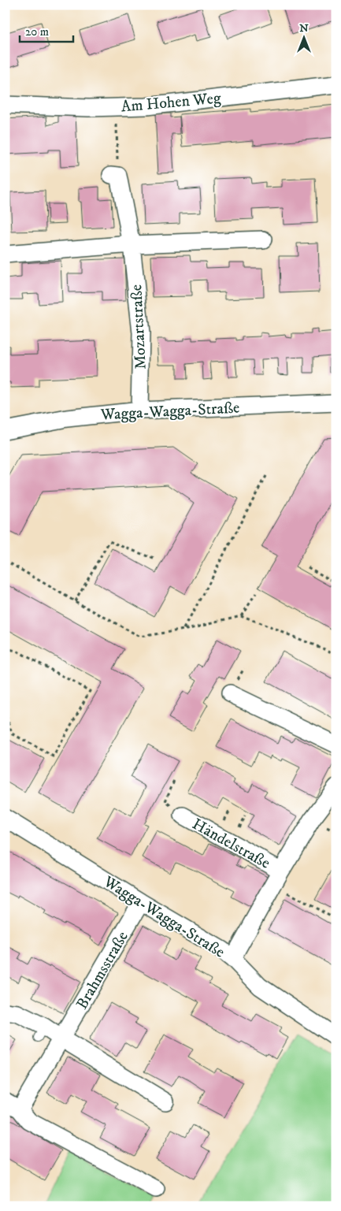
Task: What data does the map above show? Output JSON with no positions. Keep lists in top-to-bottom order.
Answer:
{
  "streets": {
    "street": [
      "Am Hohen Weg",
      "Mozartstraße",
      "Wagga-Wagga-Straße",
      "Händelstraße",
      "Brahmsstraße"
    ]
  },
  "crossings": [
    ["Mozartstraße", "Wagga-Wagga-Straße"],
    ["Wagga-Wagga-Straße", "Händelstraße"],
    ["Wagga-Wagga-Straße", "Brahmsstraße"]
  ],
  "scale_bar": "20 m",
  "north": "top"
}
